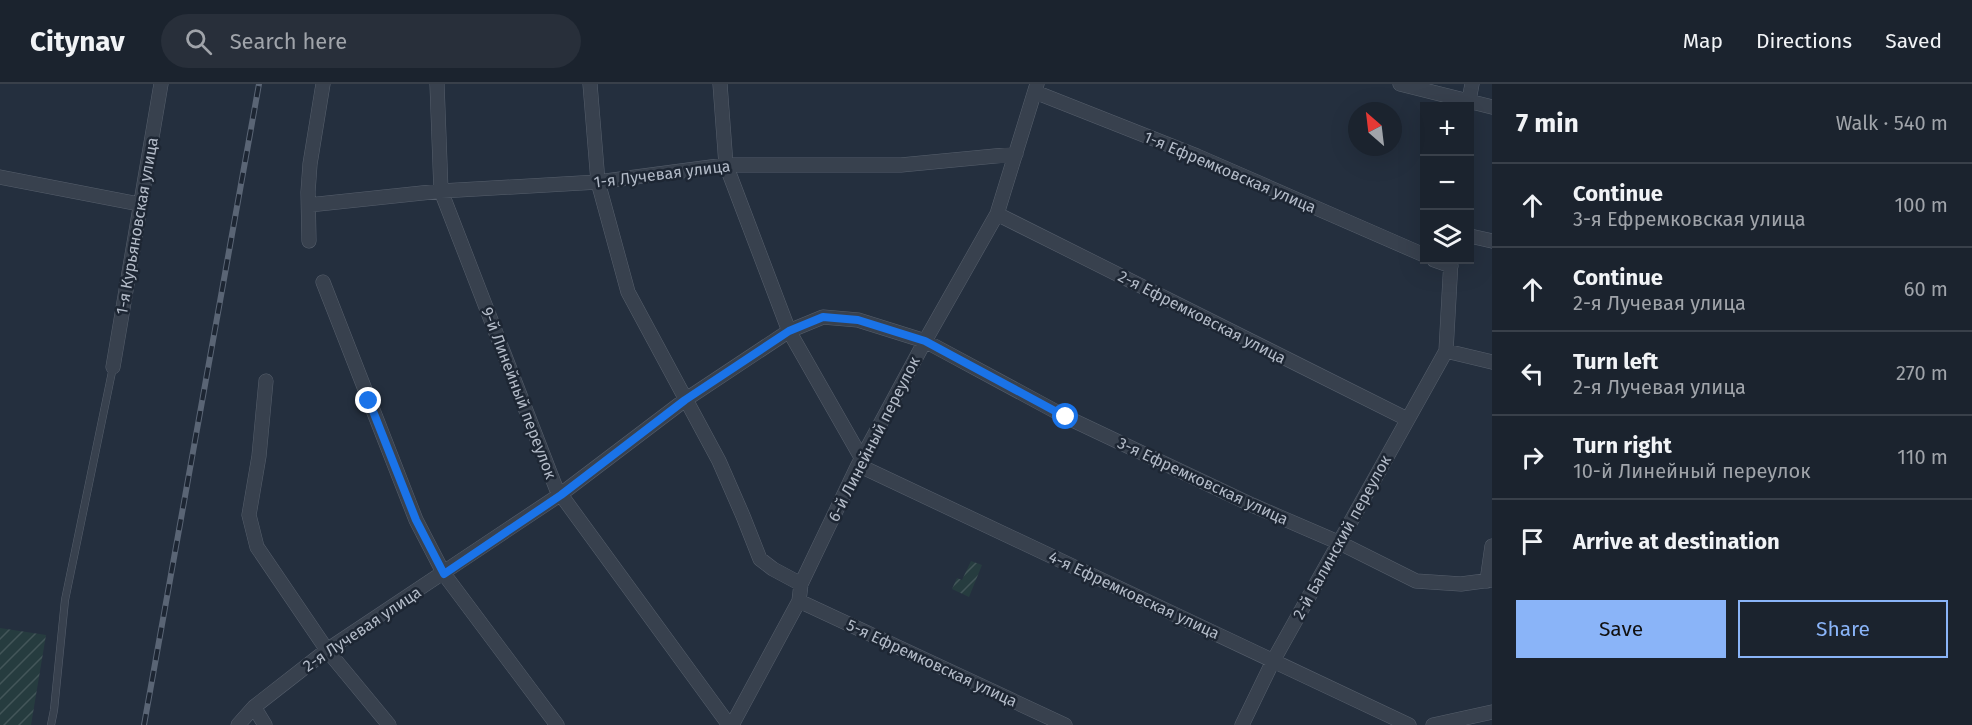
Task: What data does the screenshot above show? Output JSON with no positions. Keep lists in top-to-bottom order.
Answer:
{
  "streets": {
    "street": [
      "1-я Ефремковская улица",
      "1-я Лучевая улица",
      "1-я Курьяновская улица",
      "2-я Ефремковская улица",
      "9-й Линейный переулок",
      "6-й Линейный переулок",
      "3-я Ефремковская улица",
      "2-й Балинский переулок",
      "4-я Ефремковская улица",
      "2-я Лучевая улица",
      "5-я Ефремковская улица"
    ]
  },
  "crossings": [
    ["1-я Ефремковская улица", "6-й Линейный переулок"],
    ["1-я Лучевая улица", "9-й Линейный переулок"],
    ["1-я Лучевая улица", "6-й Линейный переулок"],
    ["2-я Ефремковская улица", "6-й Линейный переулок"],
    ["2-я Ефремковская улица", "2-й Балинский переулок"],
    ["9-й Линейный переулок", "6-й Линейный переулок"],
    ["9-й Линейный переулок", "2-я Лучевая улица"],
    ["6-й Линейный переулок", "3-я Ефремковская улица"],
    ["6-й Линейный переулок", "4-я Ефремковская улица"],
    ["6-й Линейный переулок", "2-я Лучевая улица"],
    ["6-й Линейный переулок", "5-я Ефремковская улица"],
    ["3-я Ефремковская улица", "2-й Балинский переулок"],
    ["3-я Ефремковская улица", "2-я Лучевая улица"],
    ["2-й Балинский переулок", "4-я Ефремковская улица"]
  ],
  "north": "top left",
  "page": {
    "header": "Citynav",
    "search": "Search here",
    "nav": ["Map", "Directions", "Saved"],
    "heading": ["7 min", "Walk · 540 m"],
    "map_buttons": ["+", "−"],
    "list": [
      ["Continue", "3-я Ефремковская улица", "100 m"],
      ["Continue", "2-я Лучевая улица", "60 m"],
      ["Turn left", "2-я Лучевая улица", "270 m"],
      ["Turn right", "10-й Линейный переулок", "110 m"],
      "Arrive at destination"
    ],
    "buttons": ["Save", "Share"]
  }
}
